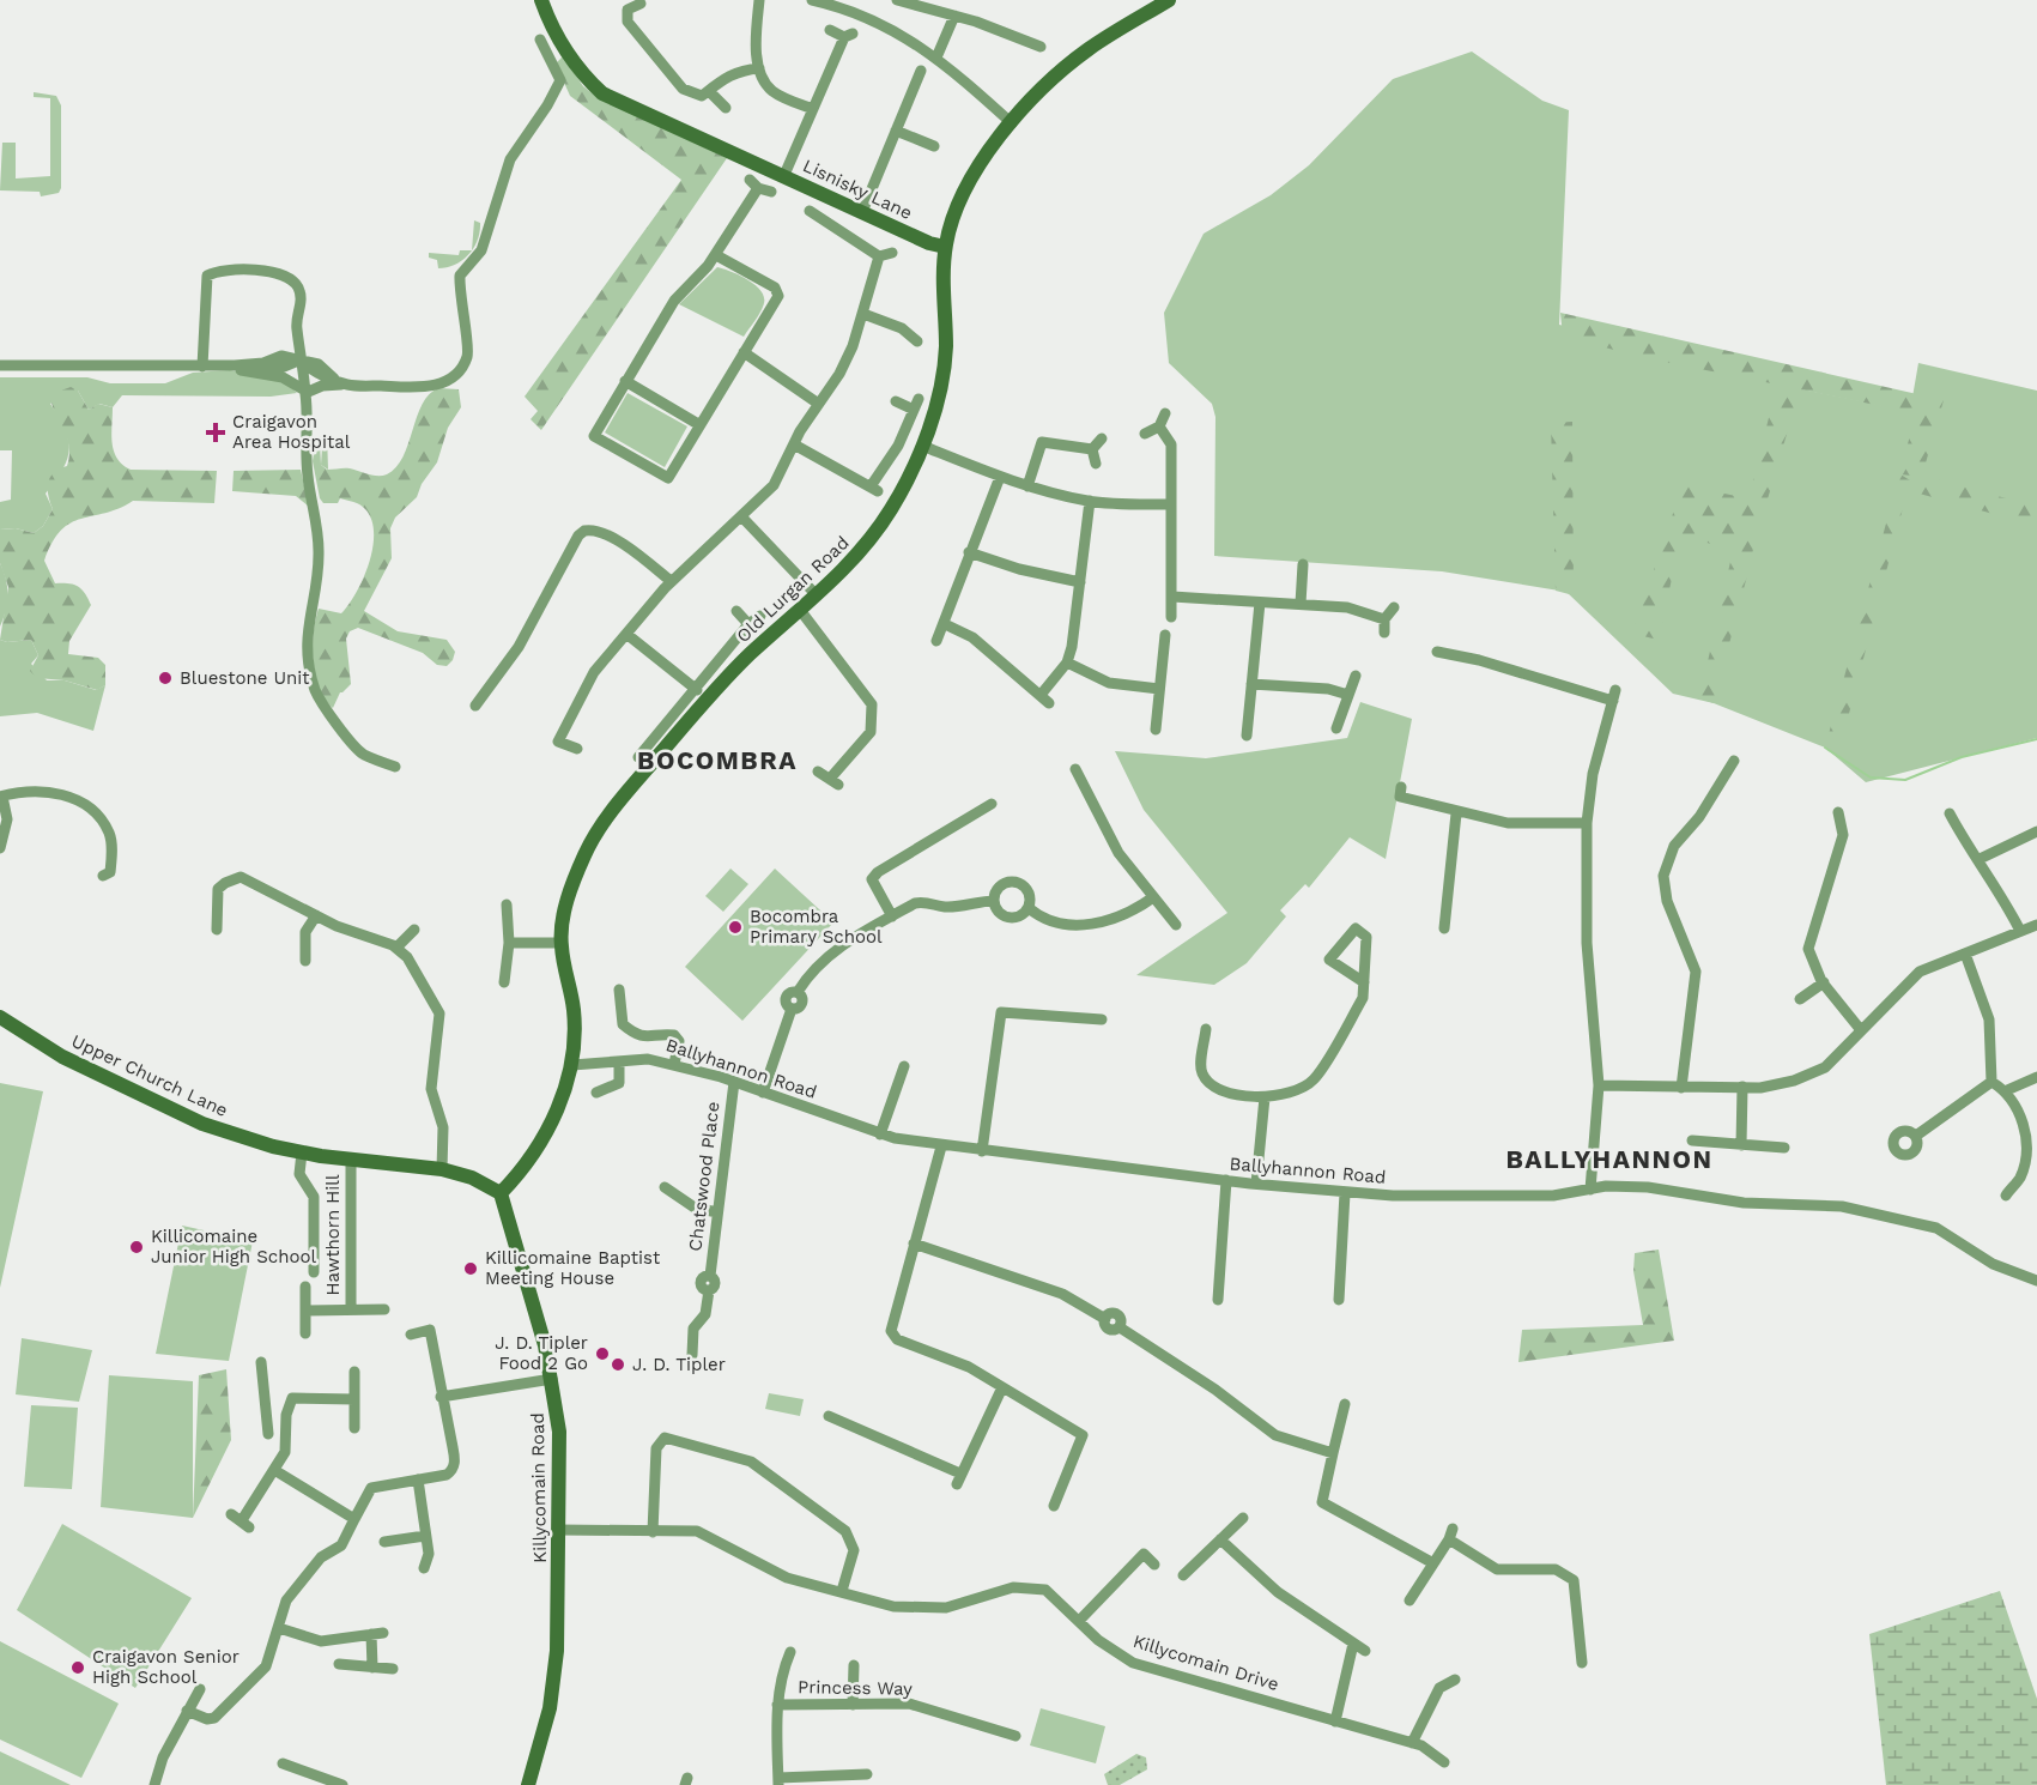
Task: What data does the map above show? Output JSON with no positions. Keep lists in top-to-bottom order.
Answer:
{
  "streets": {
    "street": [
      "Lisnisky Lane",
      "Old Lurgan Road",
      "Ballyhannon Road",
      "Upper Church Lane",
      "Chatswood Place",
      "Hawthorn Hill",
      "Killycomain Road",
      "Killycomain Drive",
      "Princess Way"
    ]
  },
  "crossings": [
    ["Lisnisky Lane", "Old Lurgan Road"],
    ["Ballyhannon Road", "Chatswood Place"],
    ["Upper Church Lane", "Hawthorn Hill"],
    ["Upper Church Lane", "Killycomain Road"],
    ["Killycomain Road", "Killycomain Drive"]
  ],
  "districts": ["BOCOMBRA", "BALLYHANNON"],
  "places": {
    "health": ["Craigavon Area Hospital"],
    "other": [
      "Bluestone Unit",
      "Bocombra Primary School",
      "Killicomaine Junior High School",
      "Killicomaine Baptist Meeting House",
      "J. D. Tipler Food 2 Go",
      "J. D. Tipler",
      "Craigavon Senior High School"
    ]
  }
}
